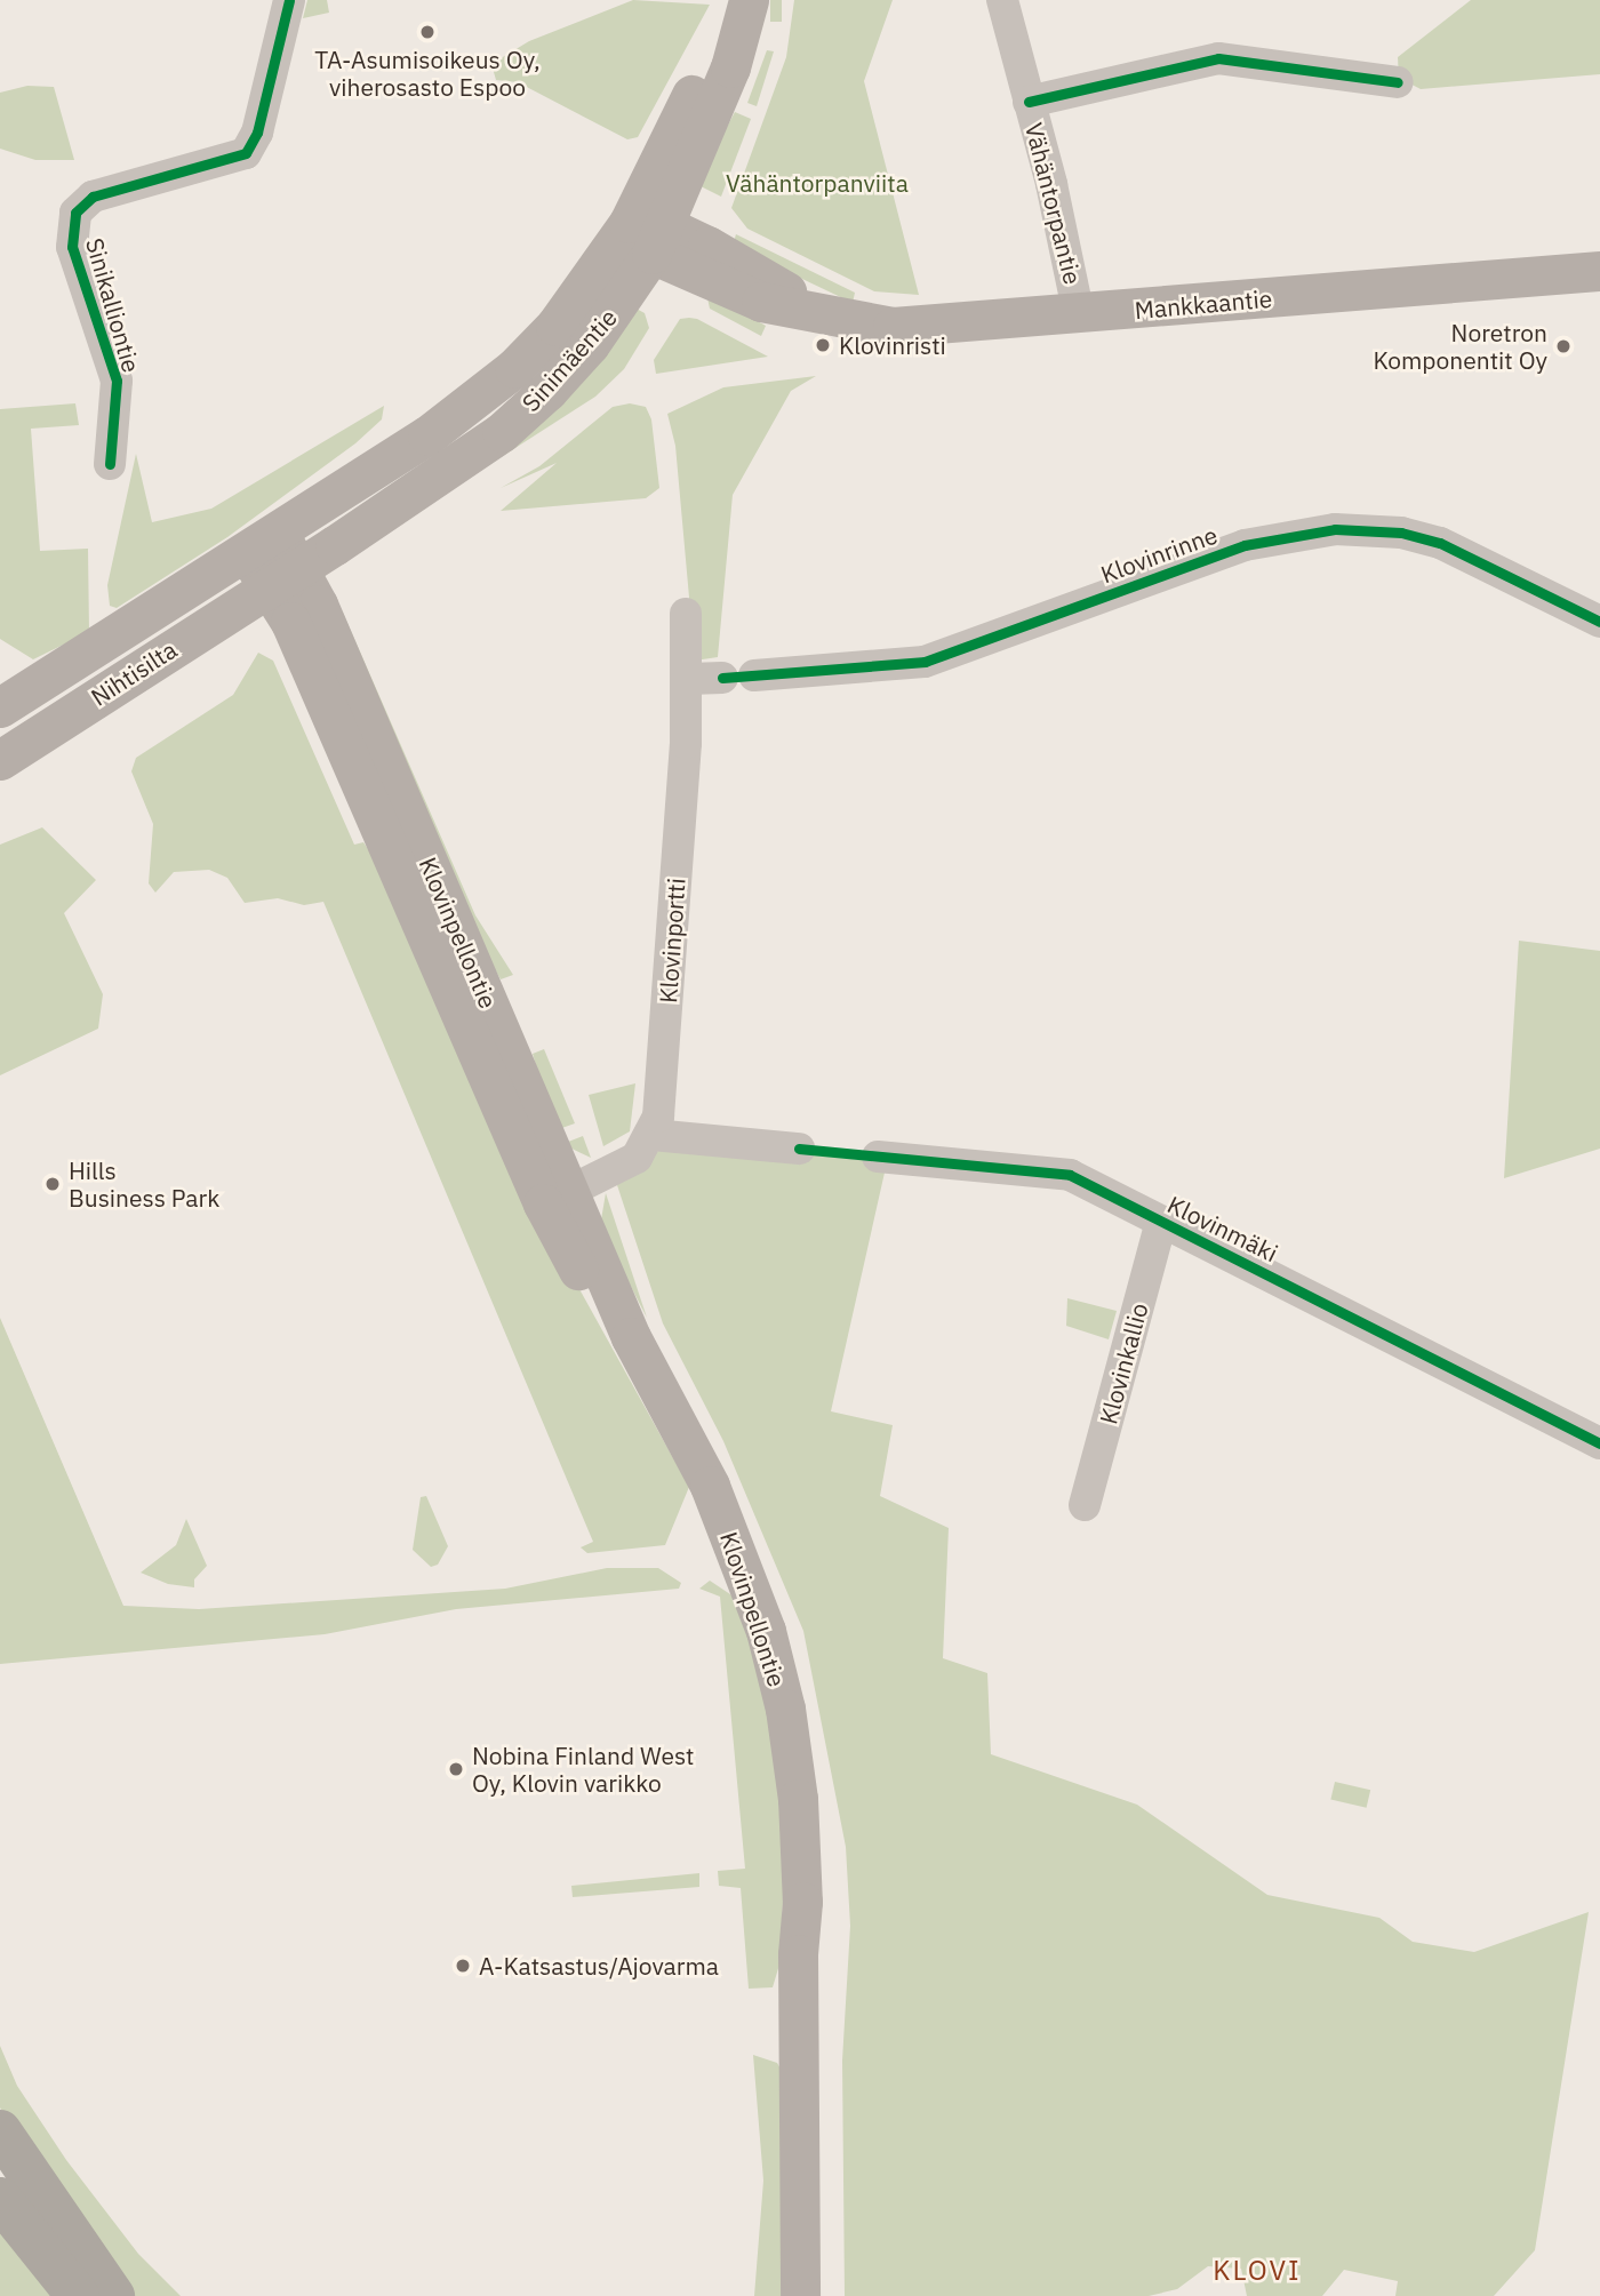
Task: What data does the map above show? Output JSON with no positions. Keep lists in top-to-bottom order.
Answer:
{
  "streets": {
    "main road": [
      "Mankkaantie",
      "Sinimäentie",
      "Nihtisilta",
      "Klovinpellontie"
    ],
    "street": [
      "Vähäntorpantie",
      "Sinikalliontie",
      "Klovinrinne",
      "Klovinportti",
      "Klovinmäki",
      "Klovinkallio"
    ]
  },
  "crossings": [
    ["Vähäntorpantie", "Mankkaantie"],
    ["Mankkaantie", "Sinimäentie"],
    ["Sinimäentie", "Nihtisilta"],
    ["Sinimäentie", "Klovinpellontie"],
    ["Nihtisilta", "Klovinpellontie"],
    ["Klovinmäki", "Klovinkallio"]
  ],
  "districts": ["KLOVI"],
  "parks": ["Vähäntorpanviita"],
  "places": [
    "TA-Asumisoikeus Oy, viherosasto Espoo",
    "Klovinristi",
    "Noretron Komponentit Oy",
    "Hills Business Park",
    "Nobina Finland West Oy, Klovin varikko",
    "A-Katsastus/Ajovarma"
  ]
}
